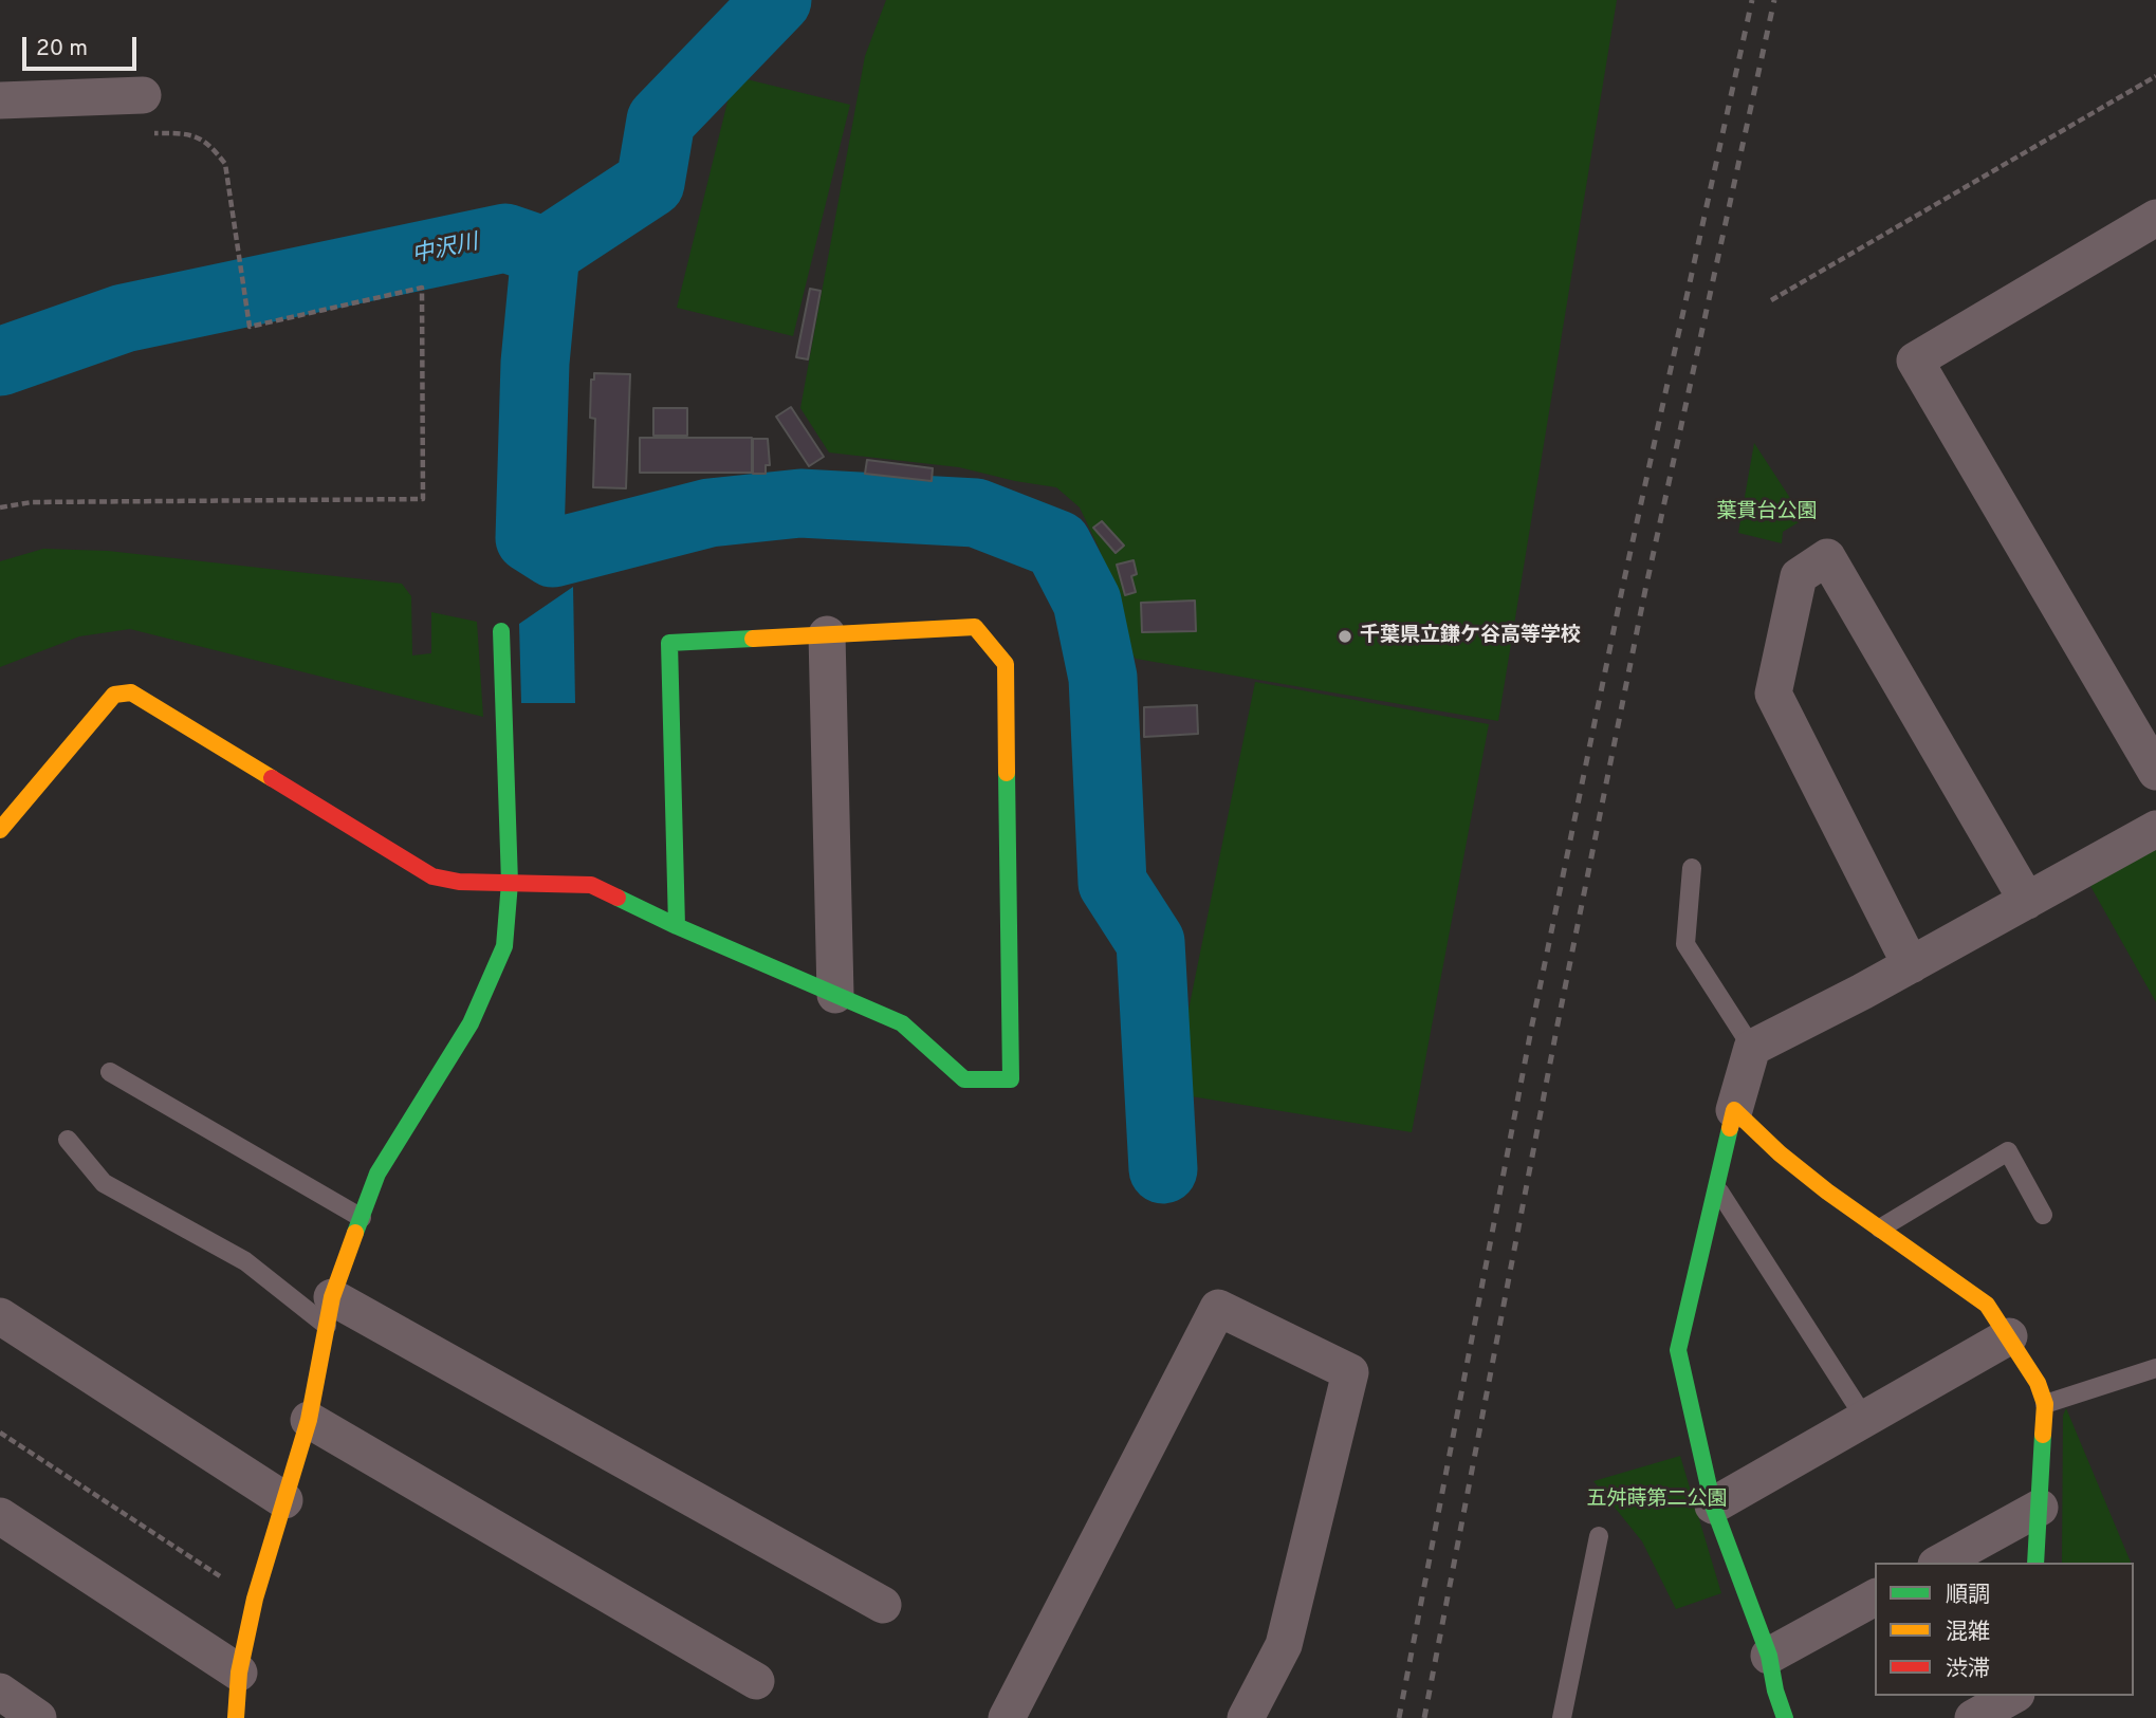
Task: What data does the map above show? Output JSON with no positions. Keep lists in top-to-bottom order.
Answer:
{
  "water": ["中沢川"],
  "parks": ["葉貫台公園", "五舛蒔第二公園"],
  "places": ["千葉県立鎌ケ谷高等学校"],
  "legend": ["順調", "混雑", "渋滞"],
  "scale_bar": "20 m"
}
